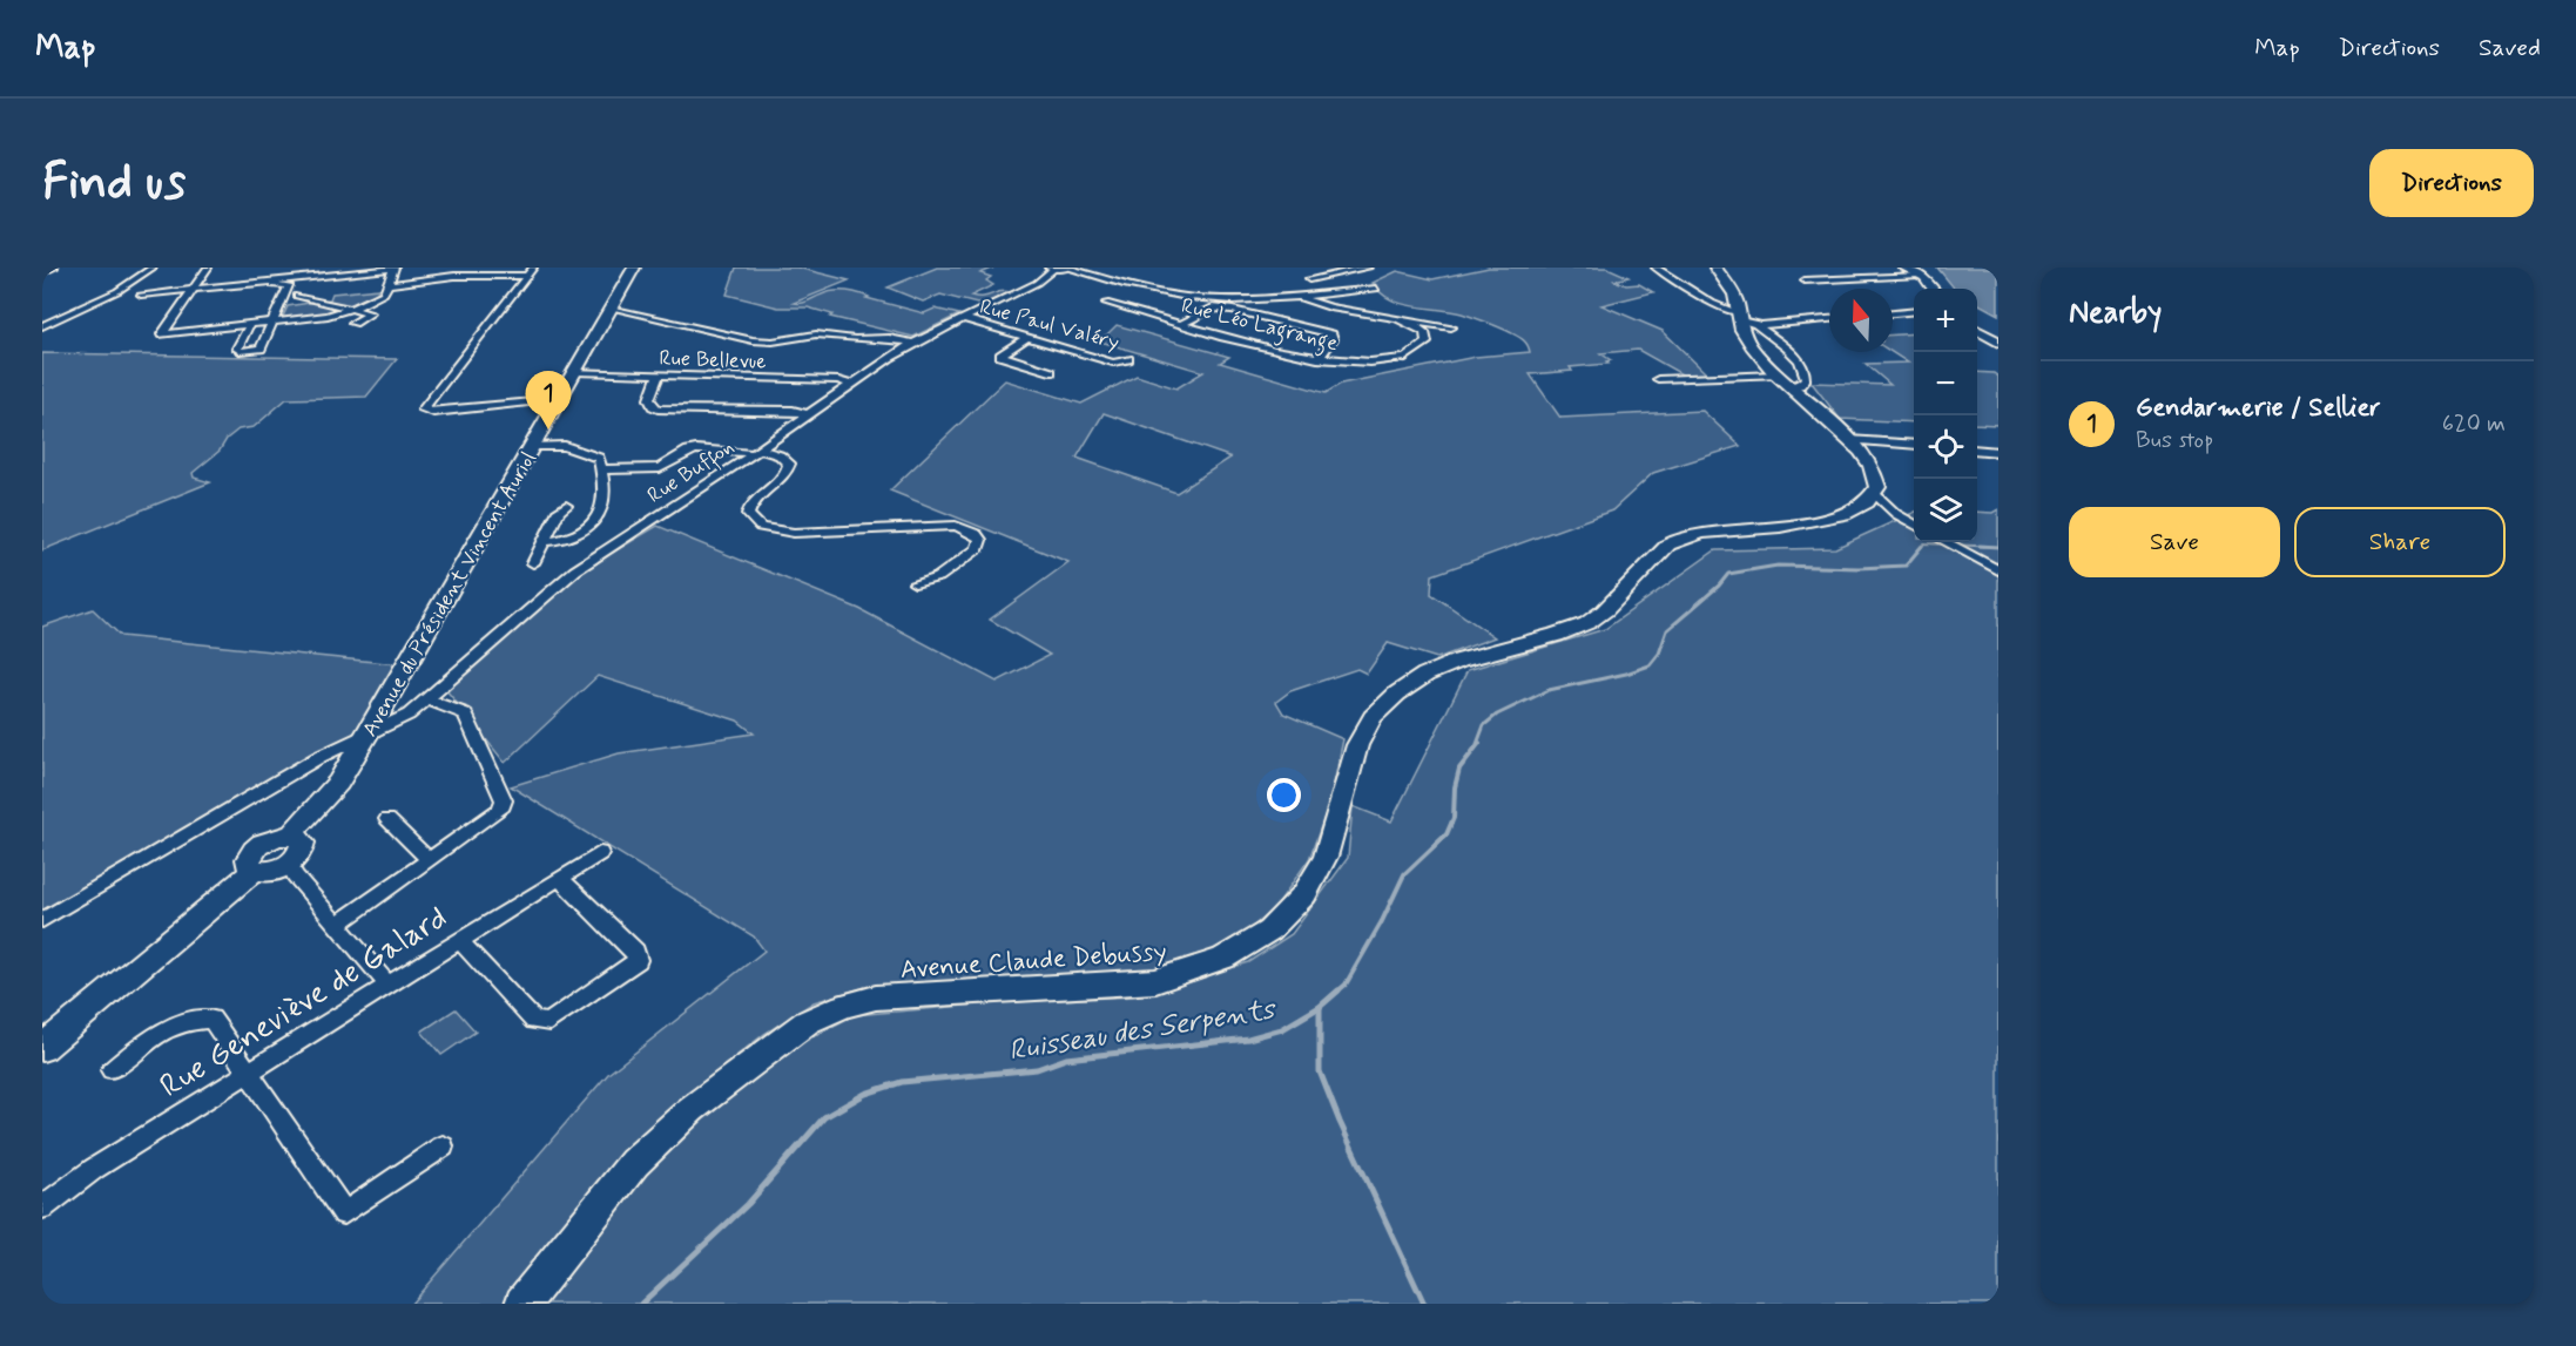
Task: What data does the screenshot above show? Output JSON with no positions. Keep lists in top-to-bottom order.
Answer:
{
  "streets": {
    "main road": ["Avenue du Président Vincent Auriol", "Avenue Claude Debussy"],
    "street": [
      "Rue Paul Valéry",
      "Rue Léo Lagrange",
      "Rue Bellevue",
      "Rue Buffon",
      "Rue Geneviève de Galard"
    ]
  },
  "crossings": [
    ["Rue Paul Valéry", "Rue Buffon"],
    ["Rue Bellevue", "Rue Buffon"],
    ["Rue Bellevue", "Avenue du Président Vincent Auriol"],
    ["Rue Buffon", "Avenue du Président Vincent Auriol"]
  ],
  "water": ["Ruisseau des Serpents"],
  "north": "top",
  "page": {
    "header": "Map",
    "nav": ["Map", "Directions", "Saved"],
    "buttons": [
      "Directions",
      ["Save", "Share"]
    ],
    "title": "Find us",
    "heading": "Nearby",
    "map_buttons": ["+", "−"],
    "list": [
      {
        "mark": "1",
        "name": "Gendarmerie / Sellier",
        "note": "Bus stop",
        "value": "620 m"
      }
    ],
    "pins": "1"
  }
}
